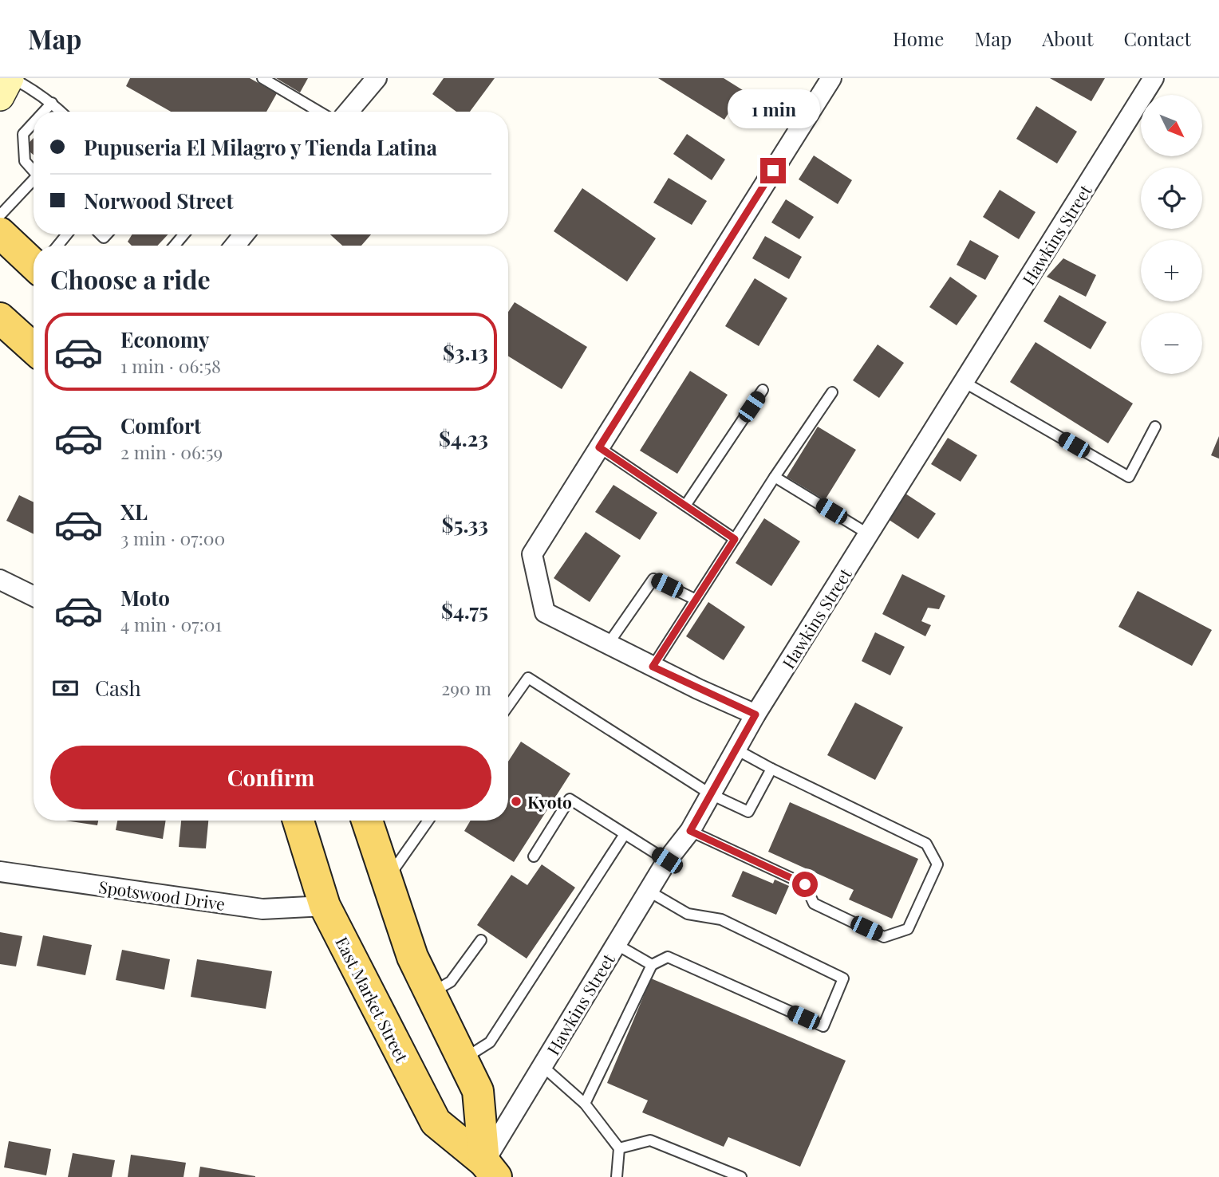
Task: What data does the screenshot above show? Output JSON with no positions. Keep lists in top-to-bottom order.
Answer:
{
  "streets": {
    "main road": ["East Market Street"],
    "street": ["Hawkins Street", "Spotswood Drive"]
  },
  "crossings": [
    ["Hawkins Street", "East Market Street"],
    ["Spotswood Drive", "East Market Street"]
  ],
  "places": ["Kyoto"],
  "north": "bottom right",
  "page": {
    "header": "Map",
    "nav": [
      "Home",
      "Map",
      "About",
      "Contact"
    ],
    "bubble": "1 min",
    "map_buttons": ["+", "−"],
    "banner": ["Pupuseria El Milagro y Tienda Latina", "Norwood Street"],
    "heading": "Choose a ride",
    "list": [
      {
        "name": "Economy",
        "note": "1 min · 06:58",
        "value": "$3.13"
      },
      {
        "name": "Comfort",
        "note": "2 min · 06:59",
        "value": "$4.23"
      },
      {
        "name": "XL",
        "note": "3 min · 07:00",
        "value": "$5.33"
      },
      {
        "name": "Moto",
        "note": "4 min · 07:01",
        "value": "$4.75"
      }
    ],
    "pay": ["Cash", "290 m"],
    "buttons": "Confirm"
  }
}
